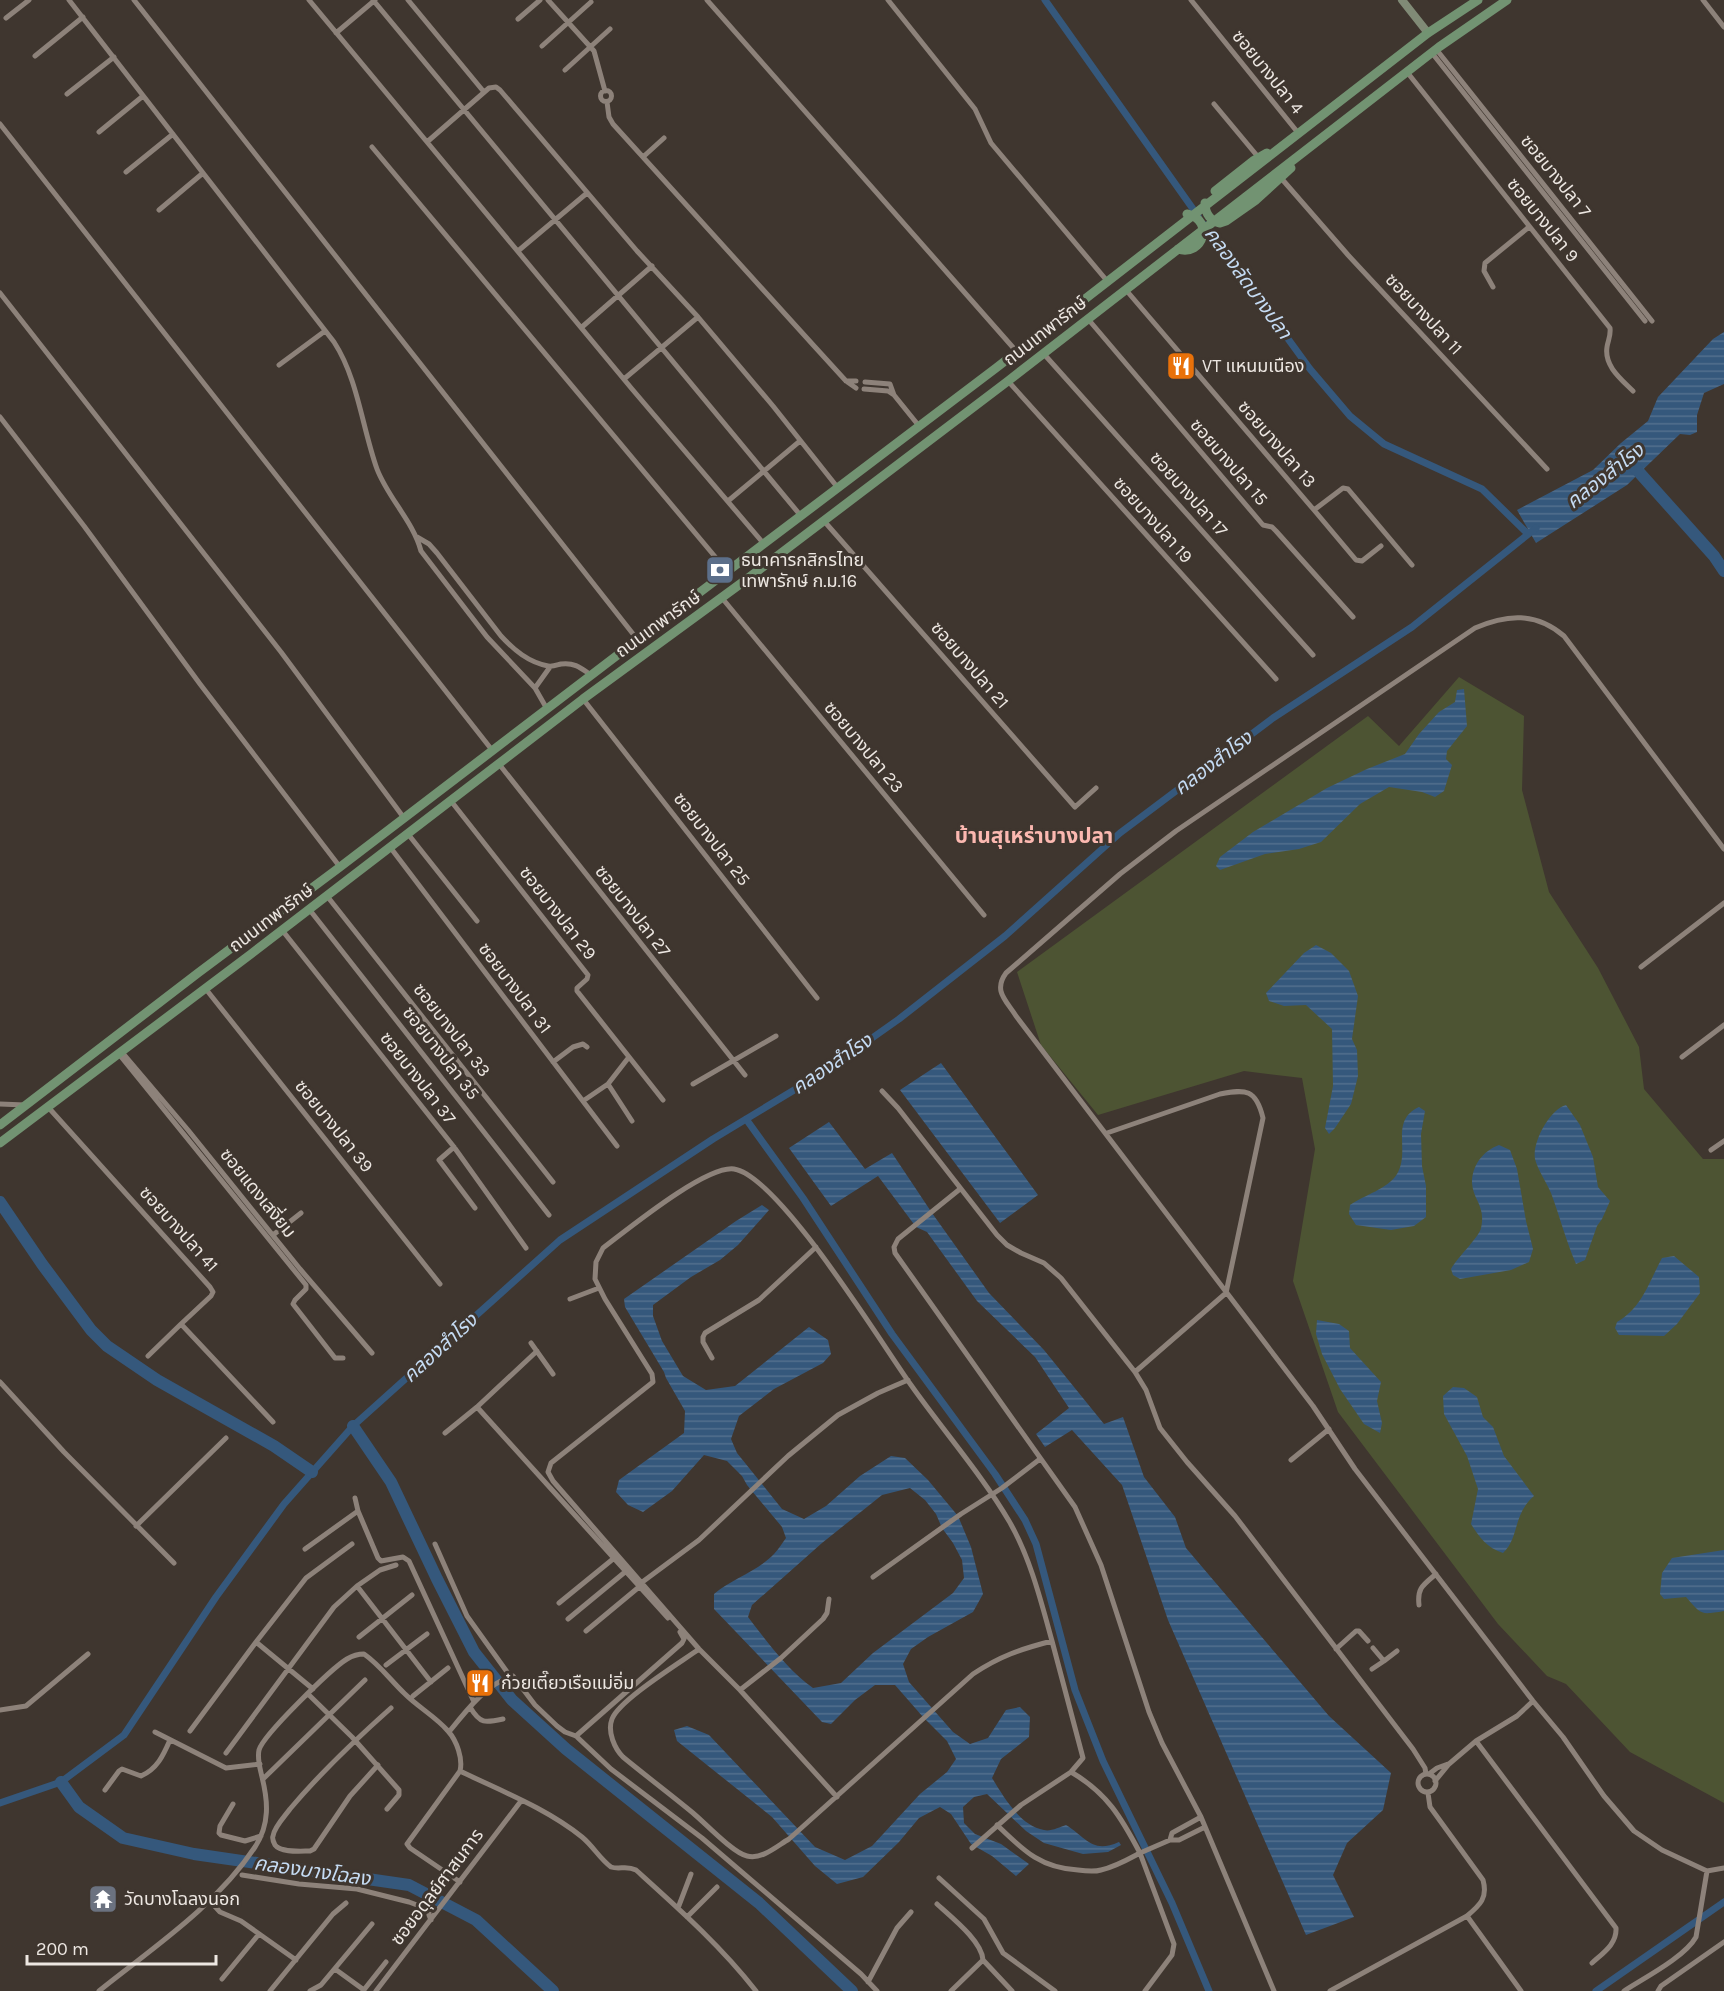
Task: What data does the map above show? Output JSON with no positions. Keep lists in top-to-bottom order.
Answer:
{
  "streets": {
    "main road": ["ถนนเทพารักษ์"],
    "street": [
      "ซอยบางปลา 4",
      "ซอยบางปลา 7",
      "ซอยบางปลา 9",
      "ซอยบางปลา 11",
      "ซอยบางปลา 13",
      "ซอยบางปลา 15",
      "ซอยบางปลา 17",
      "ซอยบางปลา 19",
      "ซอยบางปลา 21",
      "ซอยบางปลา 23",
      "ซอยบางปลา 25",
      "ซอยบางปลา 27",
      "ซอยบางปลา 29",
      "ซอยบางปลา 31",
      "ซอยบางปลา 33",
      "ซอยบางปลา 35",
      "ซอยบางปลา 37",
      "ซอยบางปลา 39",
      "ซอยแดงเสงี่ยม",
      "ซอยบางปลา 41",
      "ซอยอดุลย์ศาสนการ"
    ]
  },
  "crossings": [
    ["ซอยบางปลา 4", "ถนนเทพารักษ์"],
    ["ซอยบางปลา 7", "ถนนเทพารักษ์"],
    ["ซอยบางปลา 9", "ถนนเทพารักษ์"],
    ["ถนนเทพารักษ์", "ซอยบางปลา 13"],
    ["ถนนเทพารักษ์", "ซอยบางปลา 15"],
    ["ถนนเทพารักษ์", "ซอยบางปลา 17"],
    ["ถนนเทพารักษ์", "ซอยบางปลา 19"],
    ["ถนนเทพารักษ์", "ซอยบางปลา 21"],
    ["ถนนเทพารักษ์", "ซอยบางปลา 23"],
    ["ถนนเทพารักษ์", "ซอยบางปลา 25"],
    ["ถนนเทพารักษ์", "ซอยบางปลา 27"],
    ["ถนนเทพารักษ์", "ซอยบางปลา 29"],
    ["ถนนเทพารักษ์", "ซอยบางปลา 31"],
    ["ถนนเทพารักษ์", "ซอยบางปลา 33"],
    ["ถนนเทพารักษ์", "ซอยบางปลา 35"],
    ["ถนนเทพารักษ์", "ซอยบางปลา 37"],
    ["ถนนเทพารักษ์", "ซอยบางปลา 39"],
    ["ถนนเทพารักษ์", "ซอยแดงเสงี่ยม"],
    ["ถนนเทพารักษ์", "ซอยบางปลา 41"]
  ],
  "districts": ["บ้านสุเหร่าบางปลา"],
  "water": ["คลองลัดบางปลา", "คลองสำโรง", "คลองบางโฉลง"],
  "places": {
    "restaurant": ["VT แหนมเนือง", "ก๋วยเตี๊ยวเรือแม่อิ่ม"],
    "bank": ["ธนาคารกสิกรไทย เทพารักษ์ ก.ม.16"],
    "temple": ["วัดบางโฉลงนอก"]
  },
  "scale_bar": "200 m"
}
